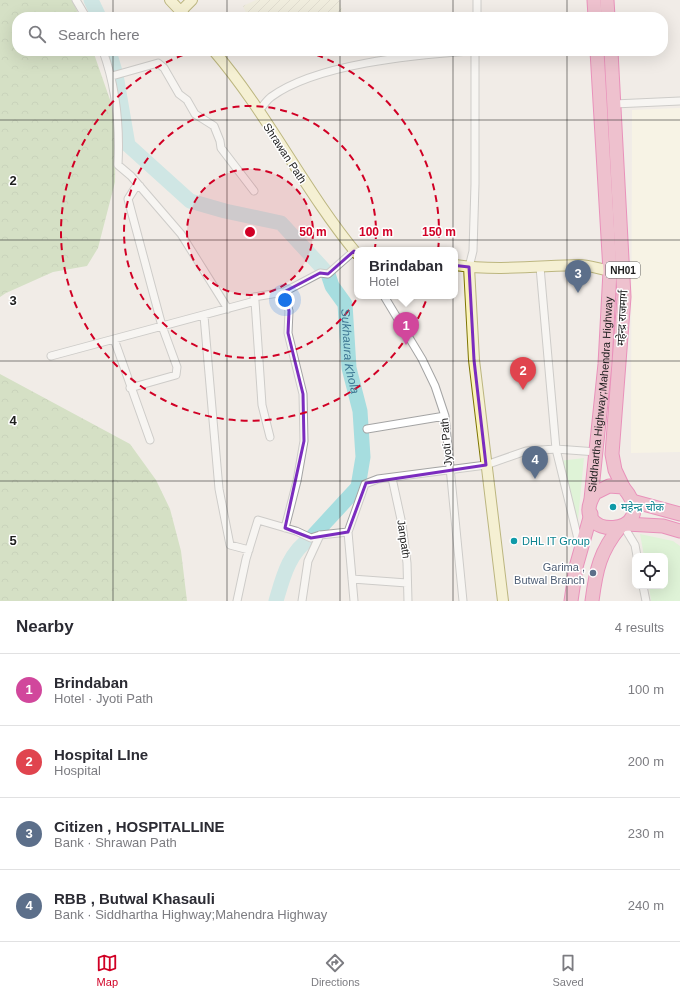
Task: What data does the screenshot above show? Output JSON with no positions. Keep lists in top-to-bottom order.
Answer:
{
  "streets": {
    "highway": ["NH01", "महेन्द्र राजमार्ग", "Siddhartha Highway;Mahendra Highway"],
    "street": ["Shrawan Path", "Jyoti Path", "Janpath"]
  },
  "crossings": [
    ["NH01", "महेन्द्र राजमार्ग"],
    ["NH01", "Siddhartha Highway;Mahendra Highway"],
    ["महेन्द्र राजमार्ग", "Siddhartha Highway;Mahendra Highway"]
  ],
  "water": ["Sukhaura Khola"],
  "places": ["महेन्द्र चोक", "DHL IT Group", "Garima , Butwal Branch"],
  "page": {
    "search": "Search here",
    "popup": ["Brindaban", "Hotel"],
    "pins": [
      "3",
      "1",
      "2",
      "4"
    ],
    "heading": ["Nearby", "4 results"],
    "list": [
      {
        "mark": "1",
        "name": "Brindaban",
        "note": "Hotel · Jyoti Path",
        "value": "100 m"
      },
      {
        "mark": "2",
        "name": "Hospital LIne",
        "note": "Hospital",
        "value": "200 m"
      },
      {
        "mark": "3",
        "name": "Citizen , HOSPITALLINE",
        "note": "Bank · Shrawan Path",
        "value": "230 m"
      },
      {
        "mark": "4",
        "name": "RBB , Butwal Khasauli",
        "note": "Bank · Siddhartha Highway;Mahendra Highway",
        "value": "240 m"
      }
    ],
    "nav": ["Map", "Directions", "Saved"]
  },
  "grid": {
    "rows": [
      "2",
      "3",
      "4",
      "5"
    ]
  },
  "rings": ["50 m", "100 m", "150 m"]
}
